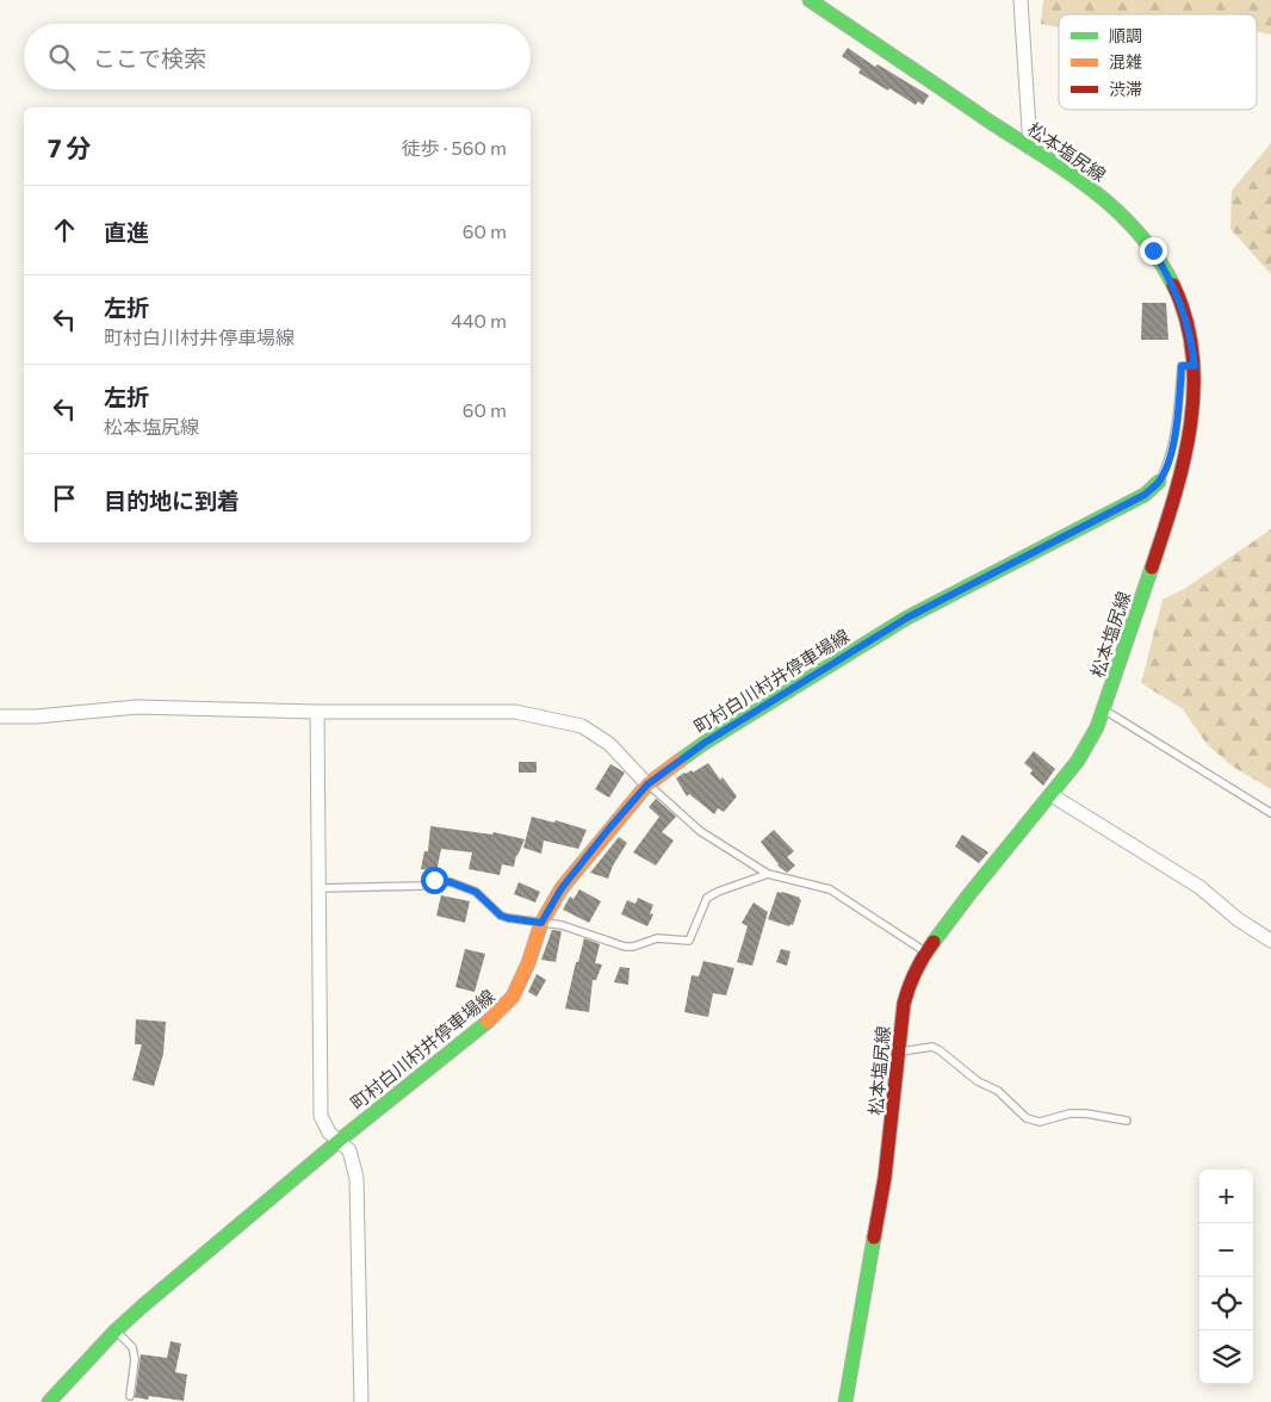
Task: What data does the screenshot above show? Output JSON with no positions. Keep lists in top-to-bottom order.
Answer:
{
  "streets": {
    "main road": ["松本塩尻線", "町村白川村井停車場線"]
  },
  "crossings": [
    ["松本塩尻線", "町村白川村井停車場線"]
  ],
  "legend": ["順調", "混雑", "渋滞"],
  "page": {
    "search": "ここで検索",
    "heading": ["7 分", "徒歩 · 560 m"],
    "list": [
      ["直進", "60 m"],
      ["左折", "町村白川村井停車場線", "440 m"],
      ["左折", "松本塩尻線", "60 m"],
      "目的地に到着"
    ],
    "map_buttons": ["+", "−"]
  }
}
